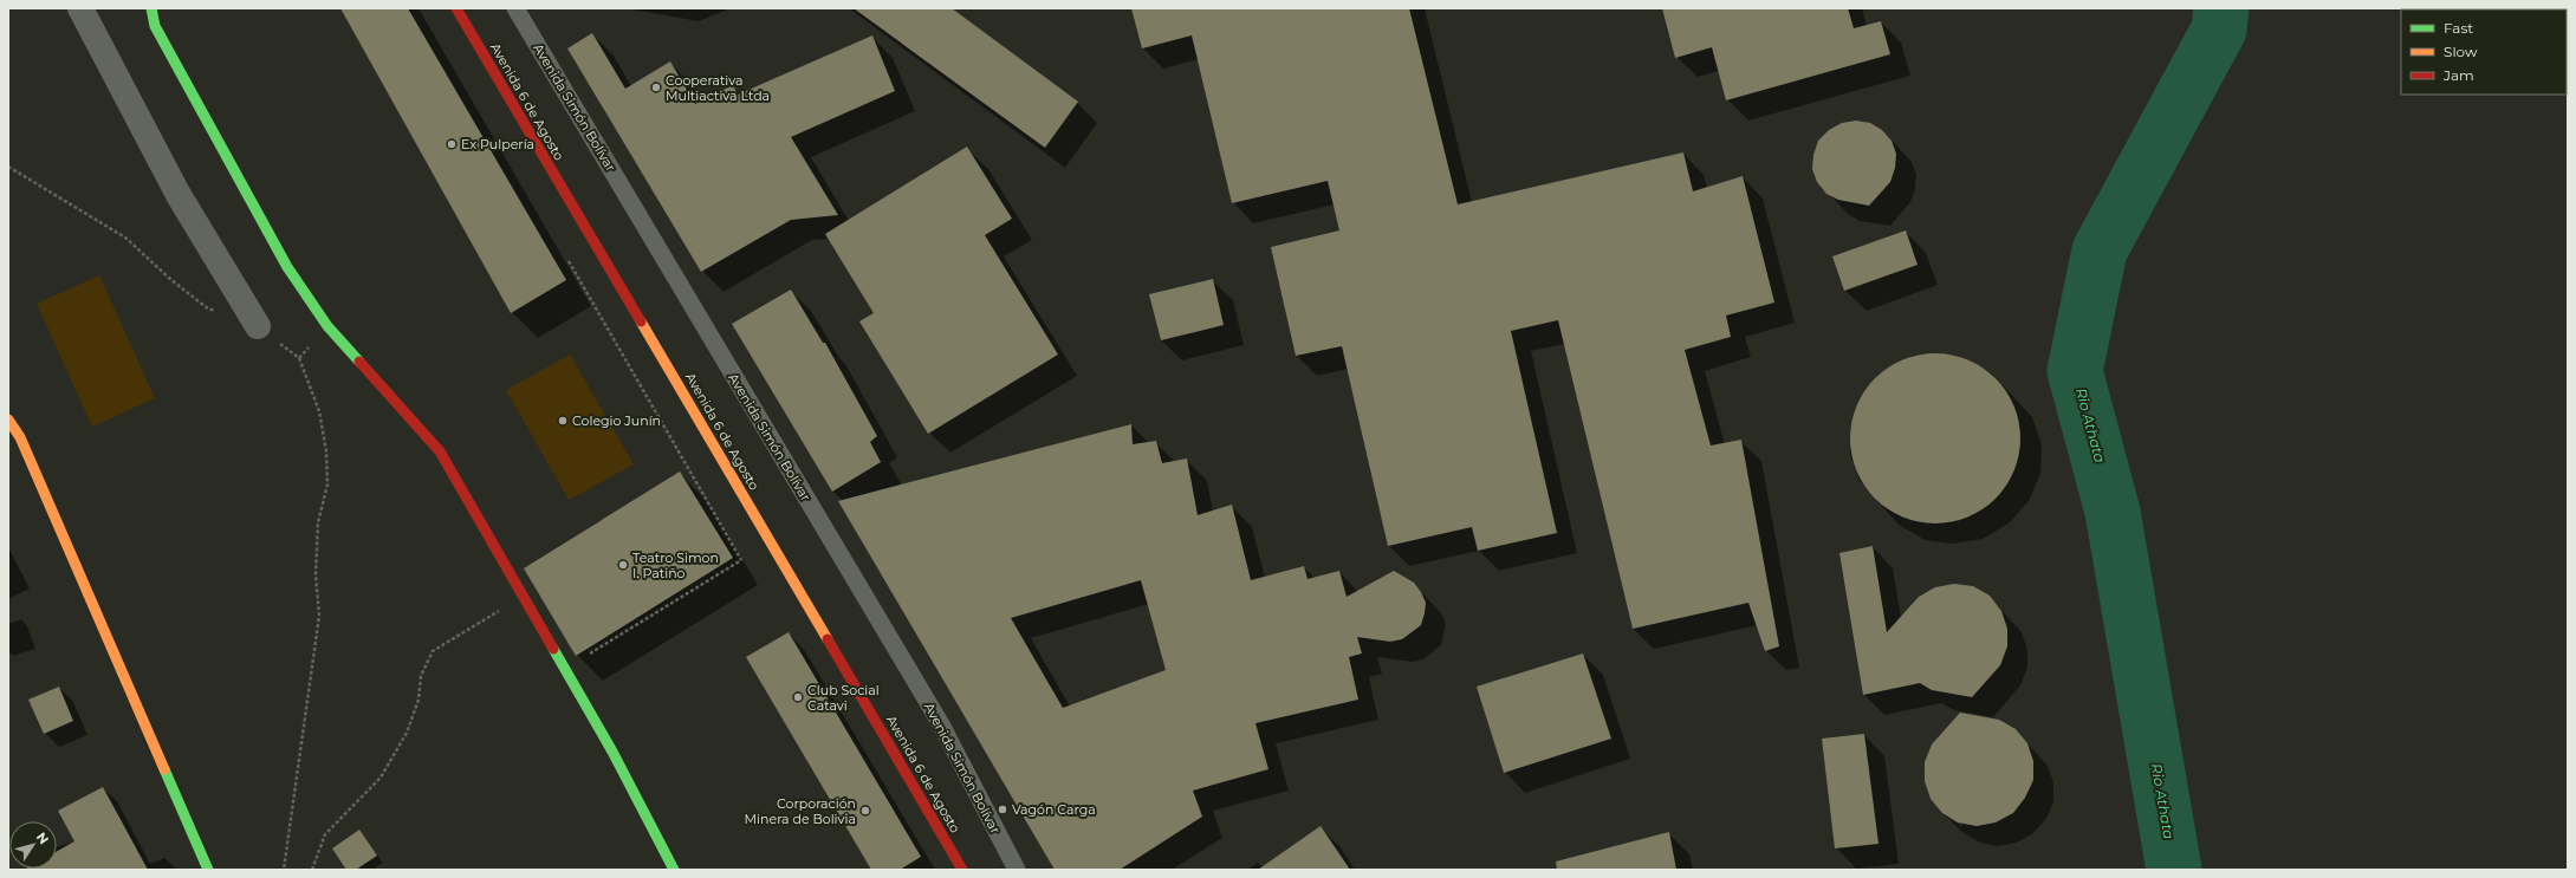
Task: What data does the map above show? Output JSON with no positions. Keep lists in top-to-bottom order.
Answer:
{
  "streets": {
    "street": ["Avenida 6 de Agosto"],
    "lane": ["Avenida Simón Bolívar"]
  },
  "water": ["Rio Athata"],
  "places": [
    "Cooperativa Multiactiva Ltda",
    "Ex Pulpería",
    "Colegio Junín",
    "Teatro Simon I. Patiño",
    "Club Social Catavi",
    "Vagón Carga",
    "Corporación Minera de Bolivia"
  ],
  "legend": ["Fast", "Slow", "Jam"],
  "north": "top right"
}
